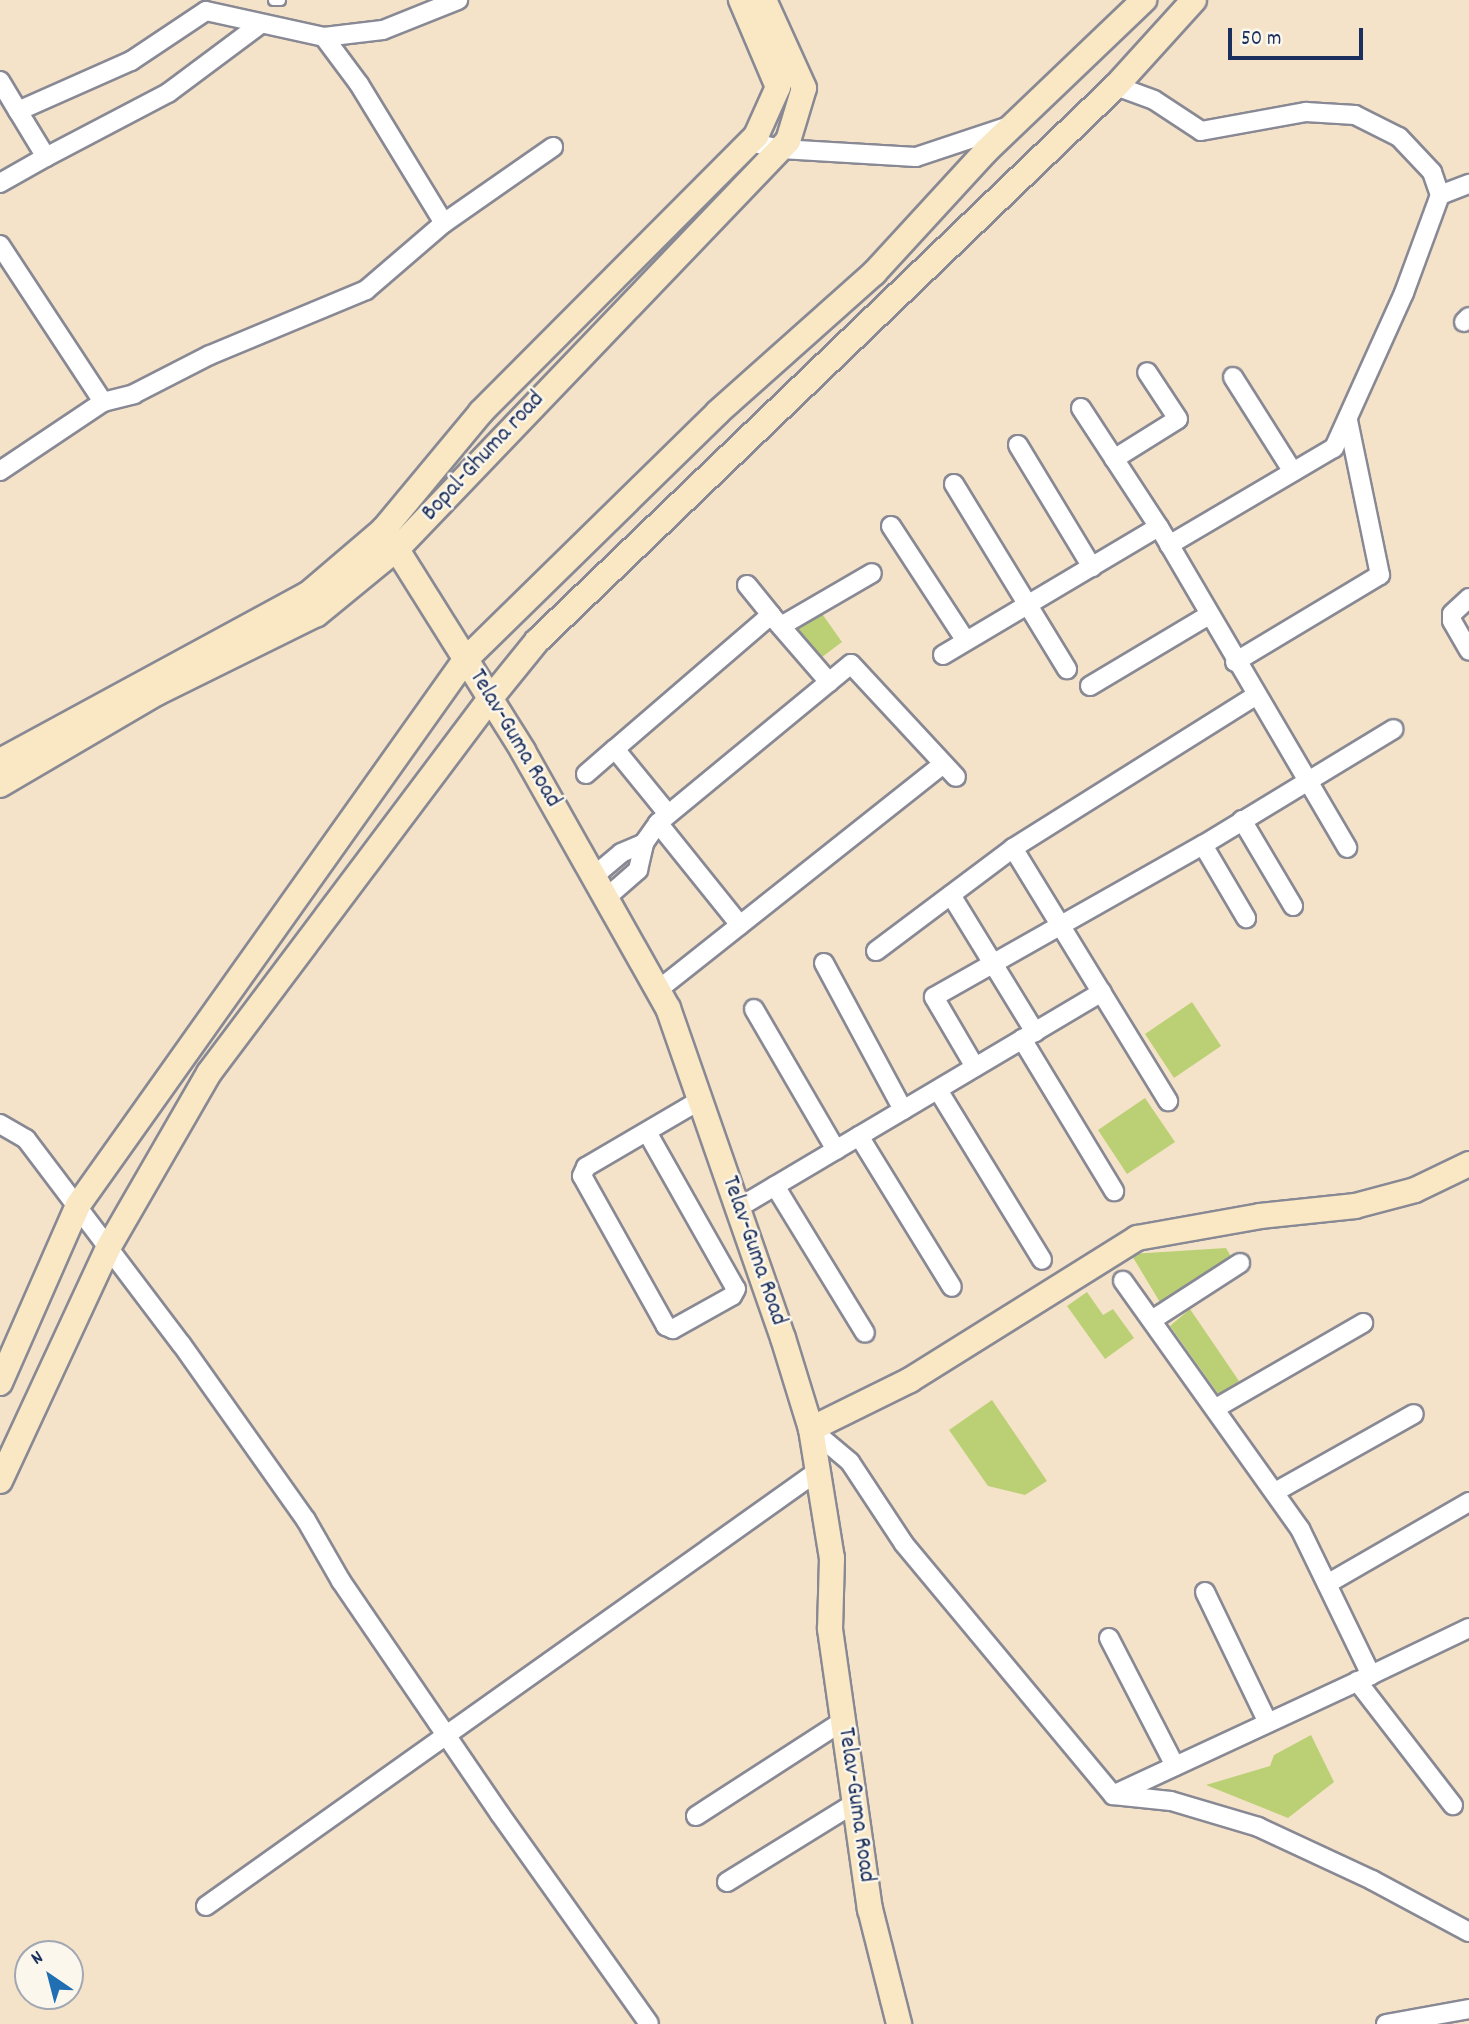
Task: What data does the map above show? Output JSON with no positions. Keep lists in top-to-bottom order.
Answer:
{
  "streets": {
    "street": ["Bopal-Ghuma road", "Telav-Guma Road"]
  },
  "crossings": [
    ["Bopal-Ghuma road", "Telav-Guma Road"]
  ],
  "scale_bar": "50 m",
  "north": "top left"
}
